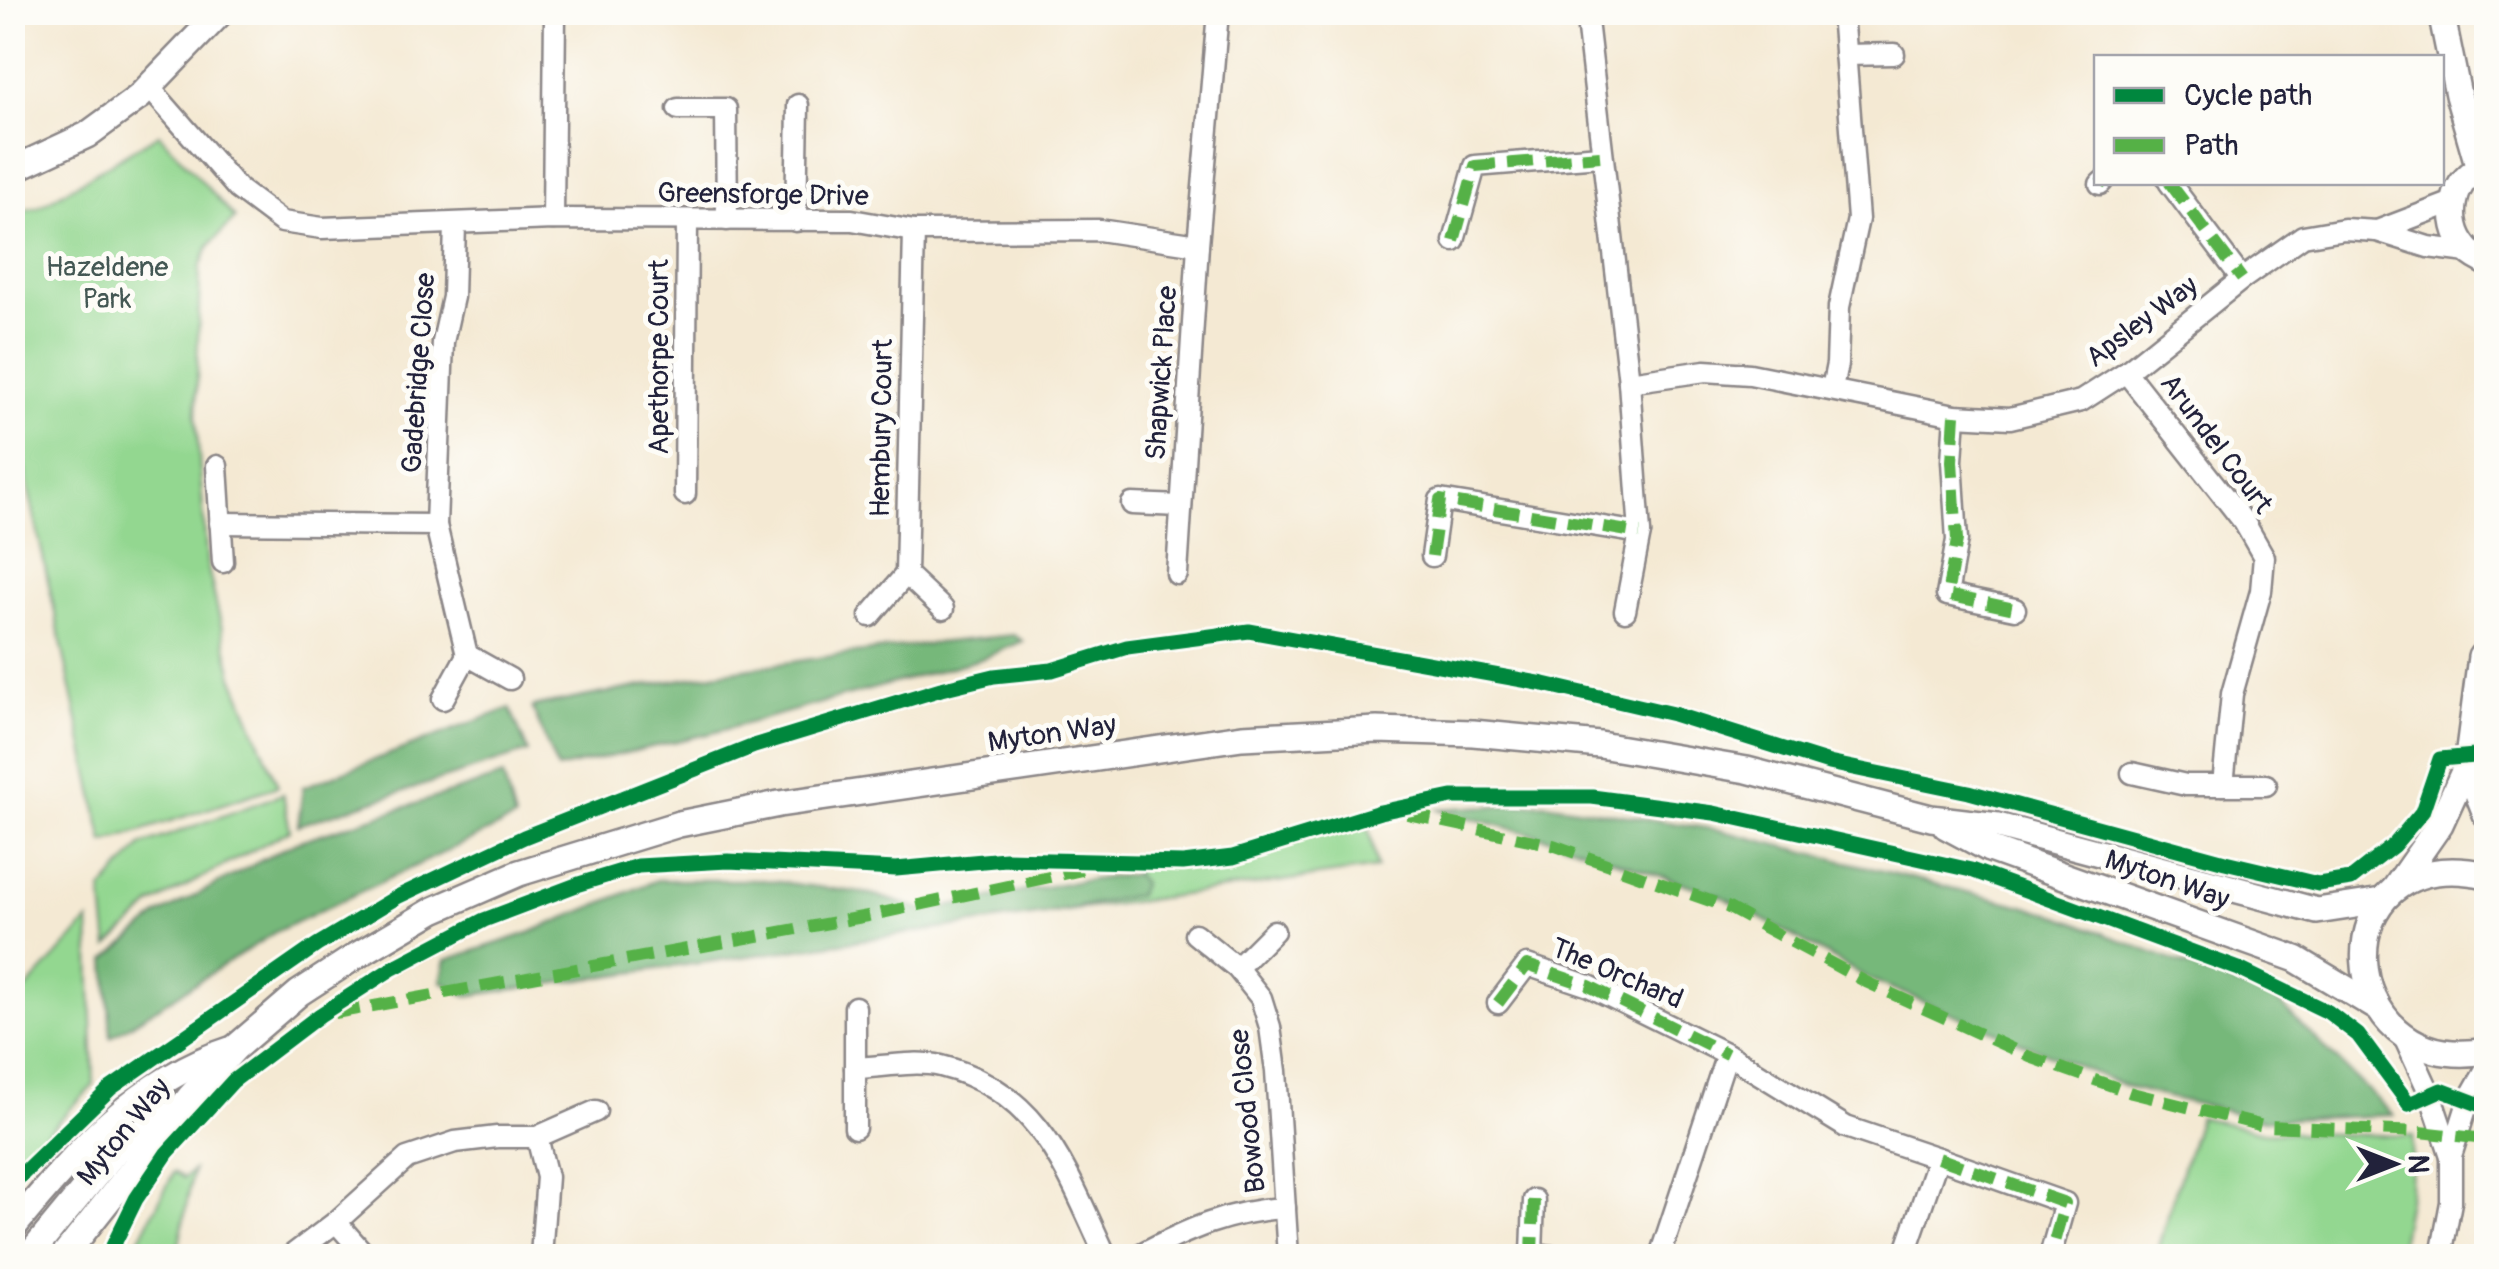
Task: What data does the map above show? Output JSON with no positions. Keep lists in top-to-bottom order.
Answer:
{
  "streets": {
    "street": [
      "Greensforge Drive",
      "Apsley Way",
      "Apethorpe Court",
      "Gadebridge Close",
      "Shapwick Place",
      "Hembury Court",
      "Arundel Court",
      "Myton Way",
      "The Orchard",
      "Bowood Close"
    ]
  },
  "crossings": [
    ["Greensforge Drive", "Apethorpe Court"],
    ["Greensforge Drive", "Gadebridge Close"],
    ["Greensforge Drive", "Shapwick Place"],
    ["Greensforge Drive", "Hembury Court"],
    ["Apsley Way", "Arundel Court"]
  ],
  "parks": ["Hazeldene Park"],
  "legend": ["Cycle path", "Path"],
  "north": "right"
}
